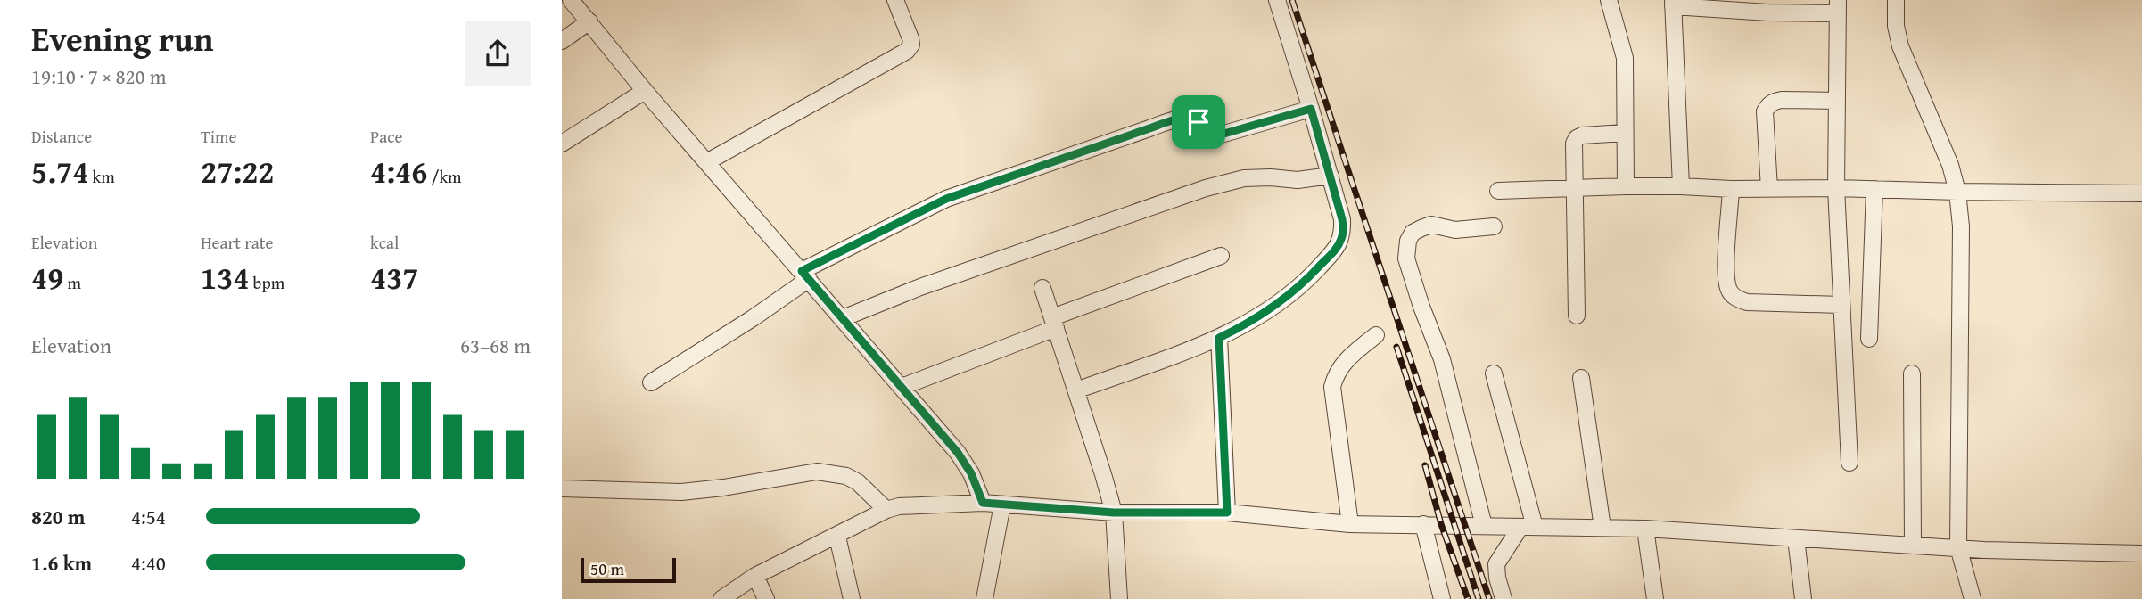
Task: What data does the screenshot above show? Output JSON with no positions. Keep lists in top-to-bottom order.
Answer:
{
  "scale_bar": "50 m",
  "page": {
    "heading": ["Evening run", "19:10 · 7 × 820 m"],
    "stats": [
      ["Distance", "5.74 km"],
      ["Time", "27:22"],
      ["Pace", "4:46 /km"],
      ["Elevation", "49 m"],
      ["Heart rate", "134 bpm"],
      ["kcal", "437"]
    ],
    "chart": ["Elevation", "63–68 m"],
    "list": [
      {
        "name": "820 m",
        "note": "4:54"
      },
      {
        "name": "1.6 km",
        "note": "4:40"
      }
    ],
    "scale": "50 m"
  }
}
